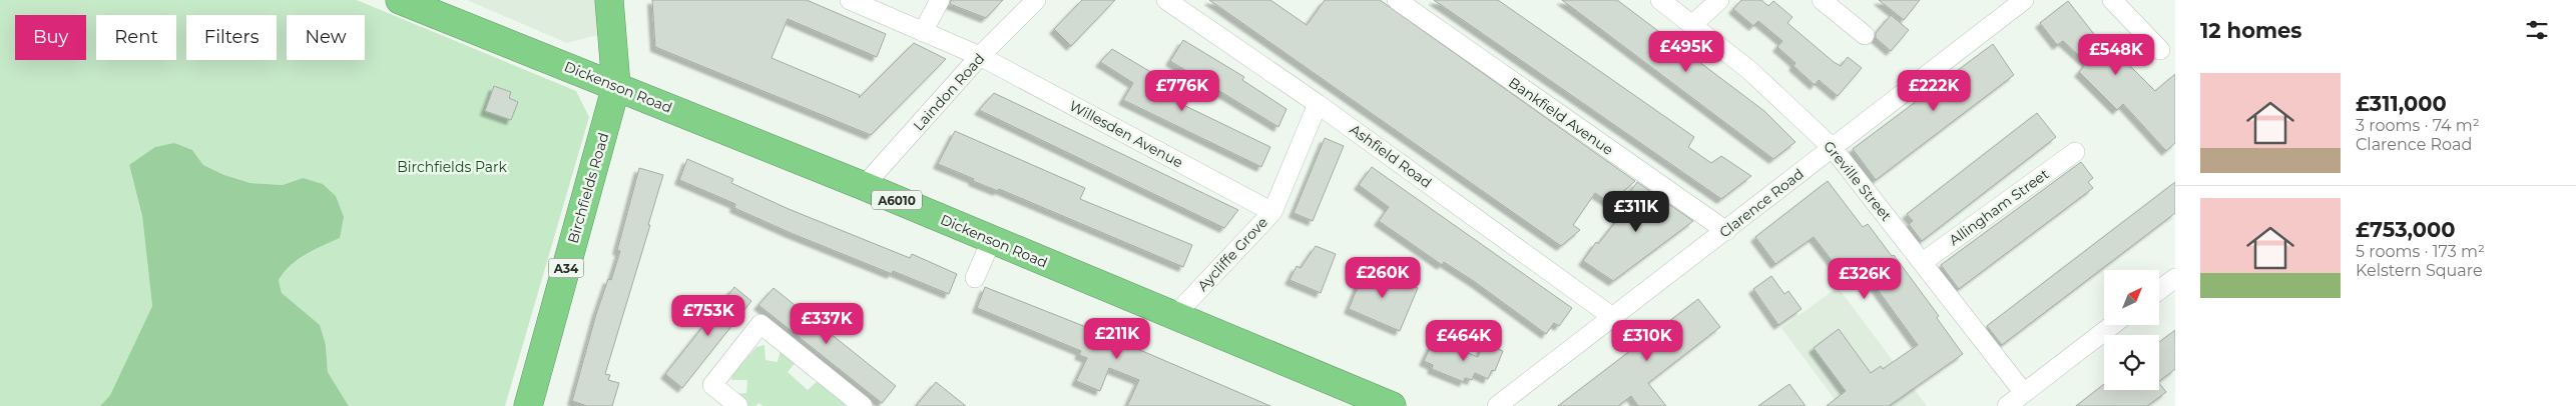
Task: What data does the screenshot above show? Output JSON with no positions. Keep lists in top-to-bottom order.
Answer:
{
  "streets": {
    "highway": [
      "Dickenson Road",
      "Birchfields Road",
      "A6010",
      "A34"
    ],
    "street": [
      "Laindon Road",
      "Bankfield Avenue",
      "Willesden Avenue",
      "Ashfield Road",
      "Greville Street",
      "Clarence Road",
      "Allingham Street",
      "Aycliffe Grove"
    ]
  },
  "crossings": [
    ["Dickenson Road", "Laindon Road"],
    ["Dickenson Road", "Birchfields Road"],
    ["Dickenson Road", "Aycliffe Grove"],
    ["Dickenson Road", "A34"],
    ["Laindon Road", "Willesden Avenue"],
    ["Bankfield Avenue", "Clarence Road"],
    ["Willesden Avenue", "Aycliffe Grove"],
    ["Ashfield Road", "Clarence Road"],
    ["Ashfield Road", "Aycliffe Grove"],
    ["Greville Street", "Clarence Road"],
    ["Greville Street", "Allingham Street"],
    ["Birchfields Road", "A34"]
  ],
  "parks": ["Birchfields Park"],
  "north": "top right",
  "page": {
    "heading": "12 homes",
    "chip": [
      "Buy",
      "Rent",
      "Filters",
      "New"
    ],
    "price": [
      "£495K",
      "£548K",
      "£776K",
      "£222K",
      "£311K",
      "£260K",
      "£326K",
      "£753K",
      "£337K",
      "£211K",
      "£464K",
      "£310K"
    ],
    "list": [
      {
        "name": "£311,000",
        "note": "3 rooms · 74 m² · Clarence Road"
      },
      {
        "name": "£753,000",
        "note": "5 rooms · 173 m² · Kelstern Square"
      }
    ]
  }
}
